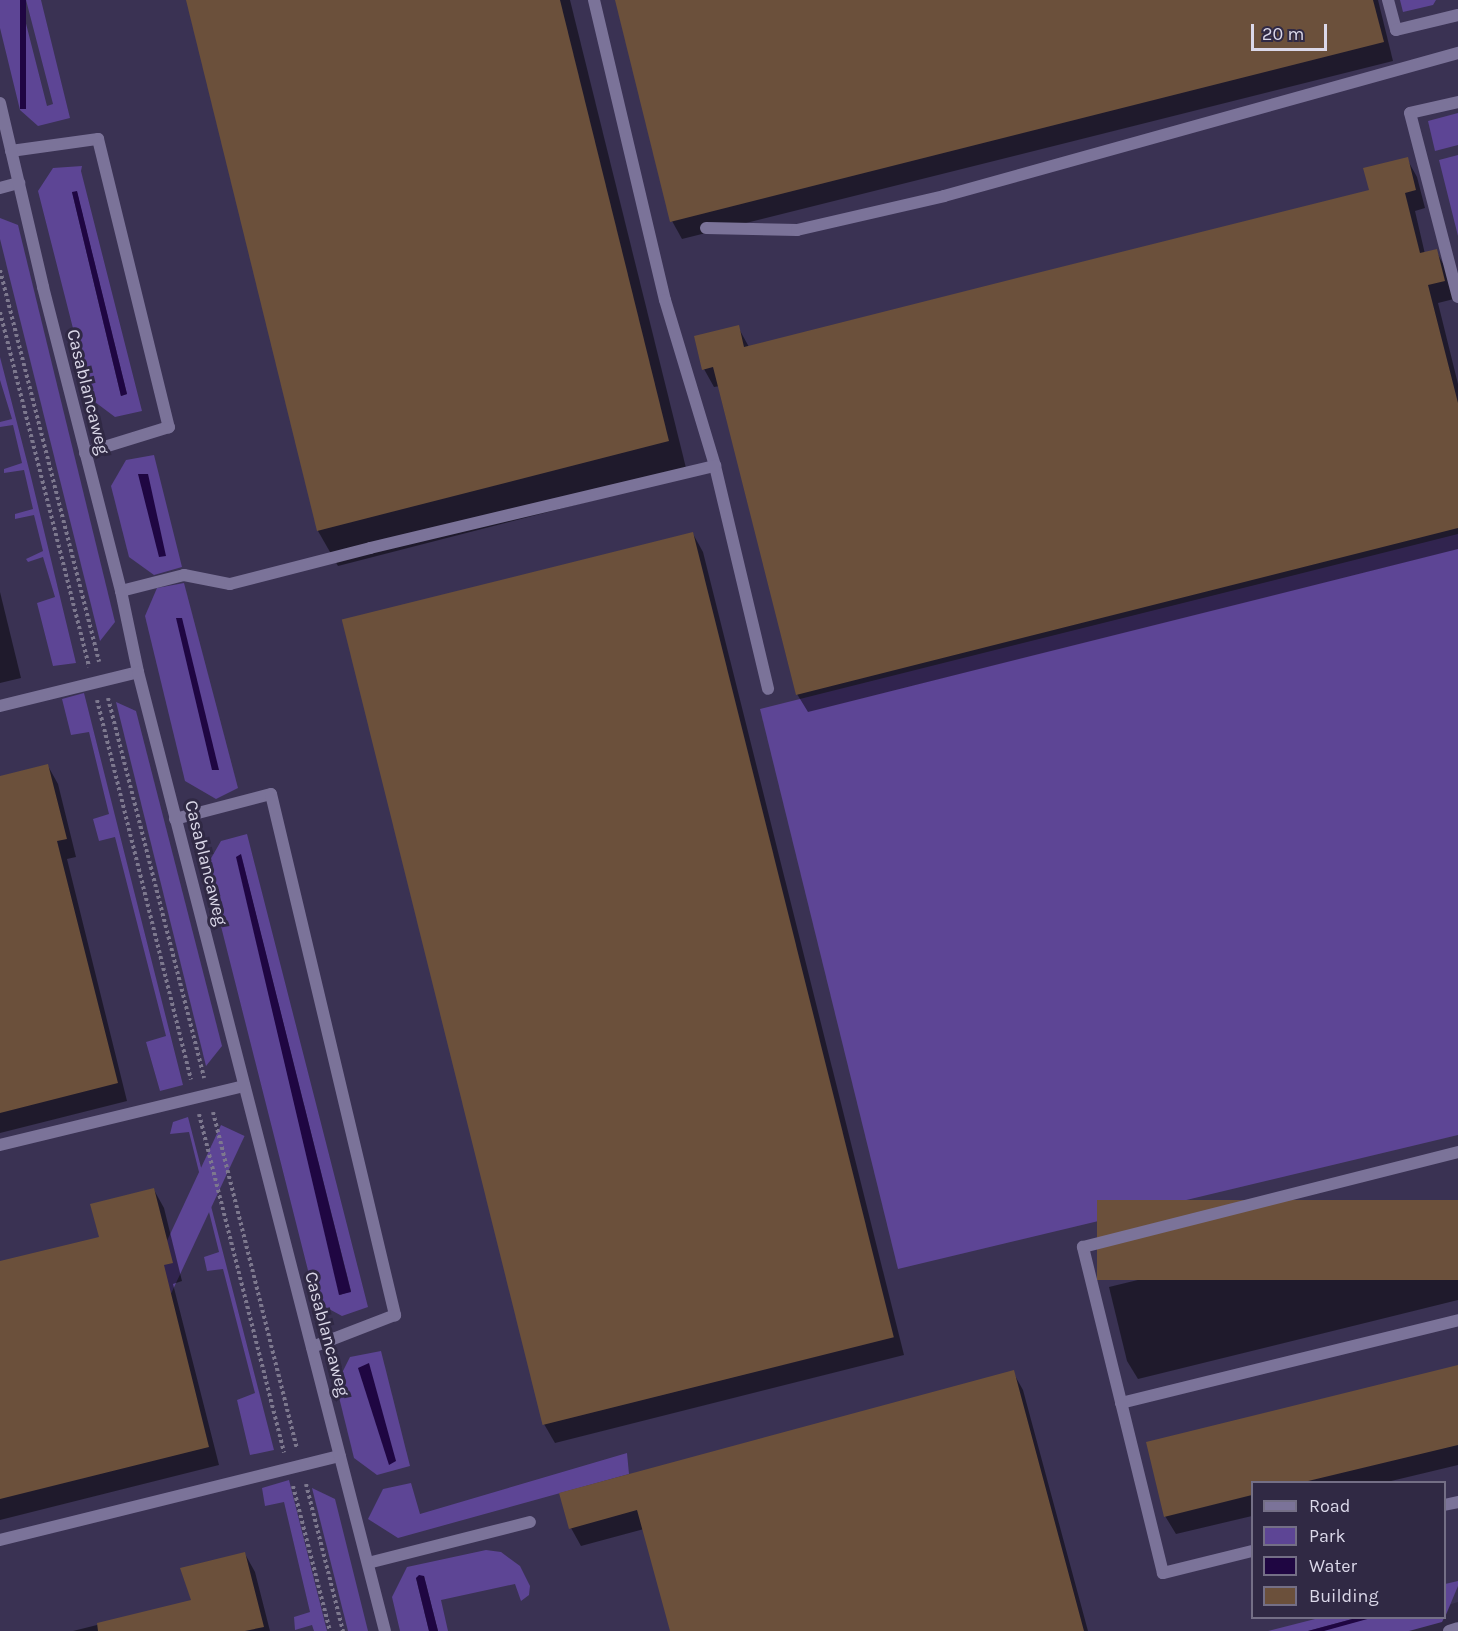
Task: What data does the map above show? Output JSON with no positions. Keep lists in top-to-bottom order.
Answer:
{
  "streets": {
    "street": ["Casablancaweg"]
  },
  "legend": [
    "Road",
    "Park",
    "Water",
    "Building"
  ],
  "scale_bar": "20 m"
}
